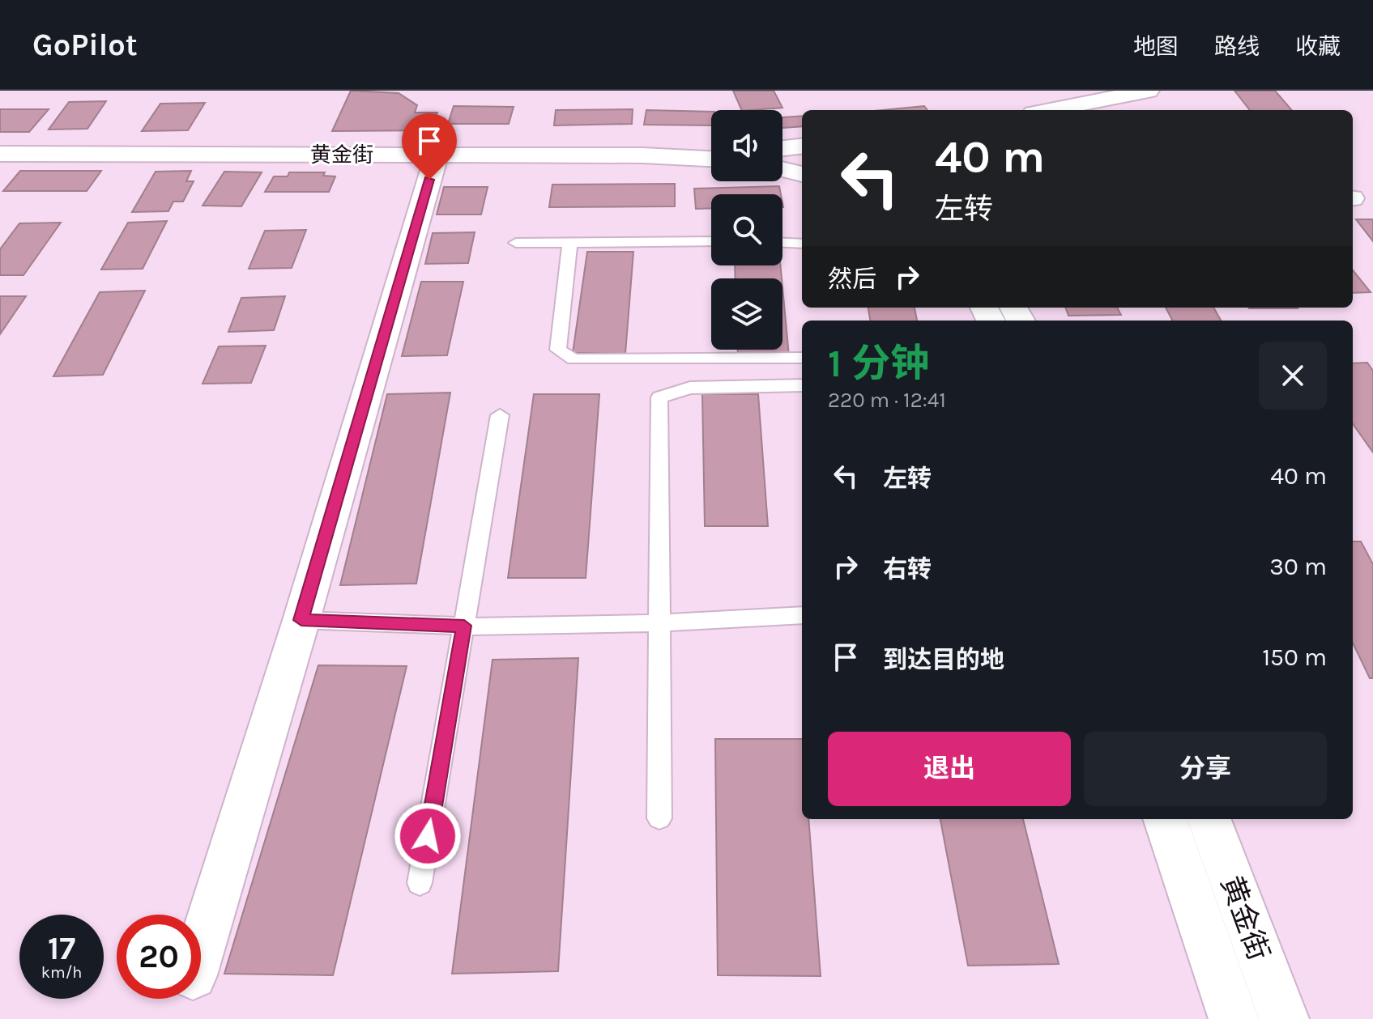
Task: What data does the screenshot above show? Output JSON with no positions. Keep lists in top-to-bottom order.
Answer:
{
  "streets": {
    "street": ["黄金街"]
  },
  "page": {
    "header": "GoPilot",
    "nav": ["地图", "路线", "收藏"],
    "turn": ["40 m", "左转"],
    "then": "然后",
    "heading": ["1 分钟", "220 m · 12:41"],
    "list": [
      {
        "name": "左转",
        "value": "40 m"
      },
      {
        "name": "右转",
        "value": "30 m"
      },
      {
        "name": "到达目的地",
        "value": "150 m"
      }
    ],
    "buttons": ["退出", "分享"],
    "speed": "17 km/h",
    "limit": "20"
  }
}
